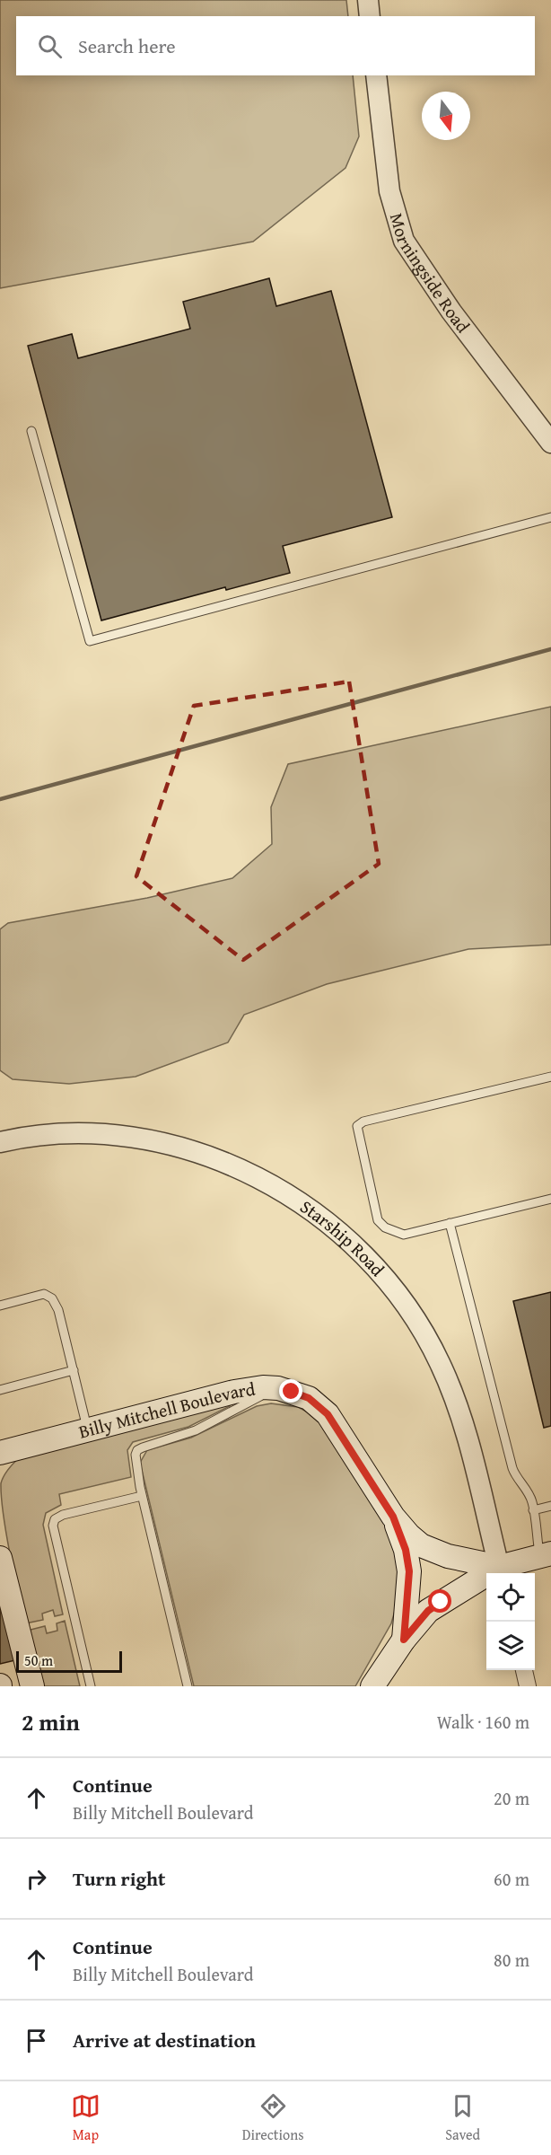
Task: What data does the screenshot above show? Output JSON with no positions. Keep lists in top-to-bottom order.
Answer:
{
  "streets": {
    "main road": ["Billy Mitchell Boulevard"],
    "street": ["Morningside Road", "Starship Road"]
  },
  "crossings": [
    ["Starship Road", "Billy Mitchell Boulevard"]
  ],
  "scale_bar": "50 m",
  "north": "bottom",
  "page": {
    "search": "Search here",
    "scale": "50 m",
    "heading": ["2 min", "Walk · 160 m"],
    "list": [
      ["Continue", "Billy Mitchell Boulevard", "20 m"],
      ["Turn right", "60 m"],
      ["Continue", "Billy Mitchell Boulevard", "80 m"],
      "Arrive at destination"
    ],
    "nav": ["Map", "Directions", "Saved"]
  }
}
